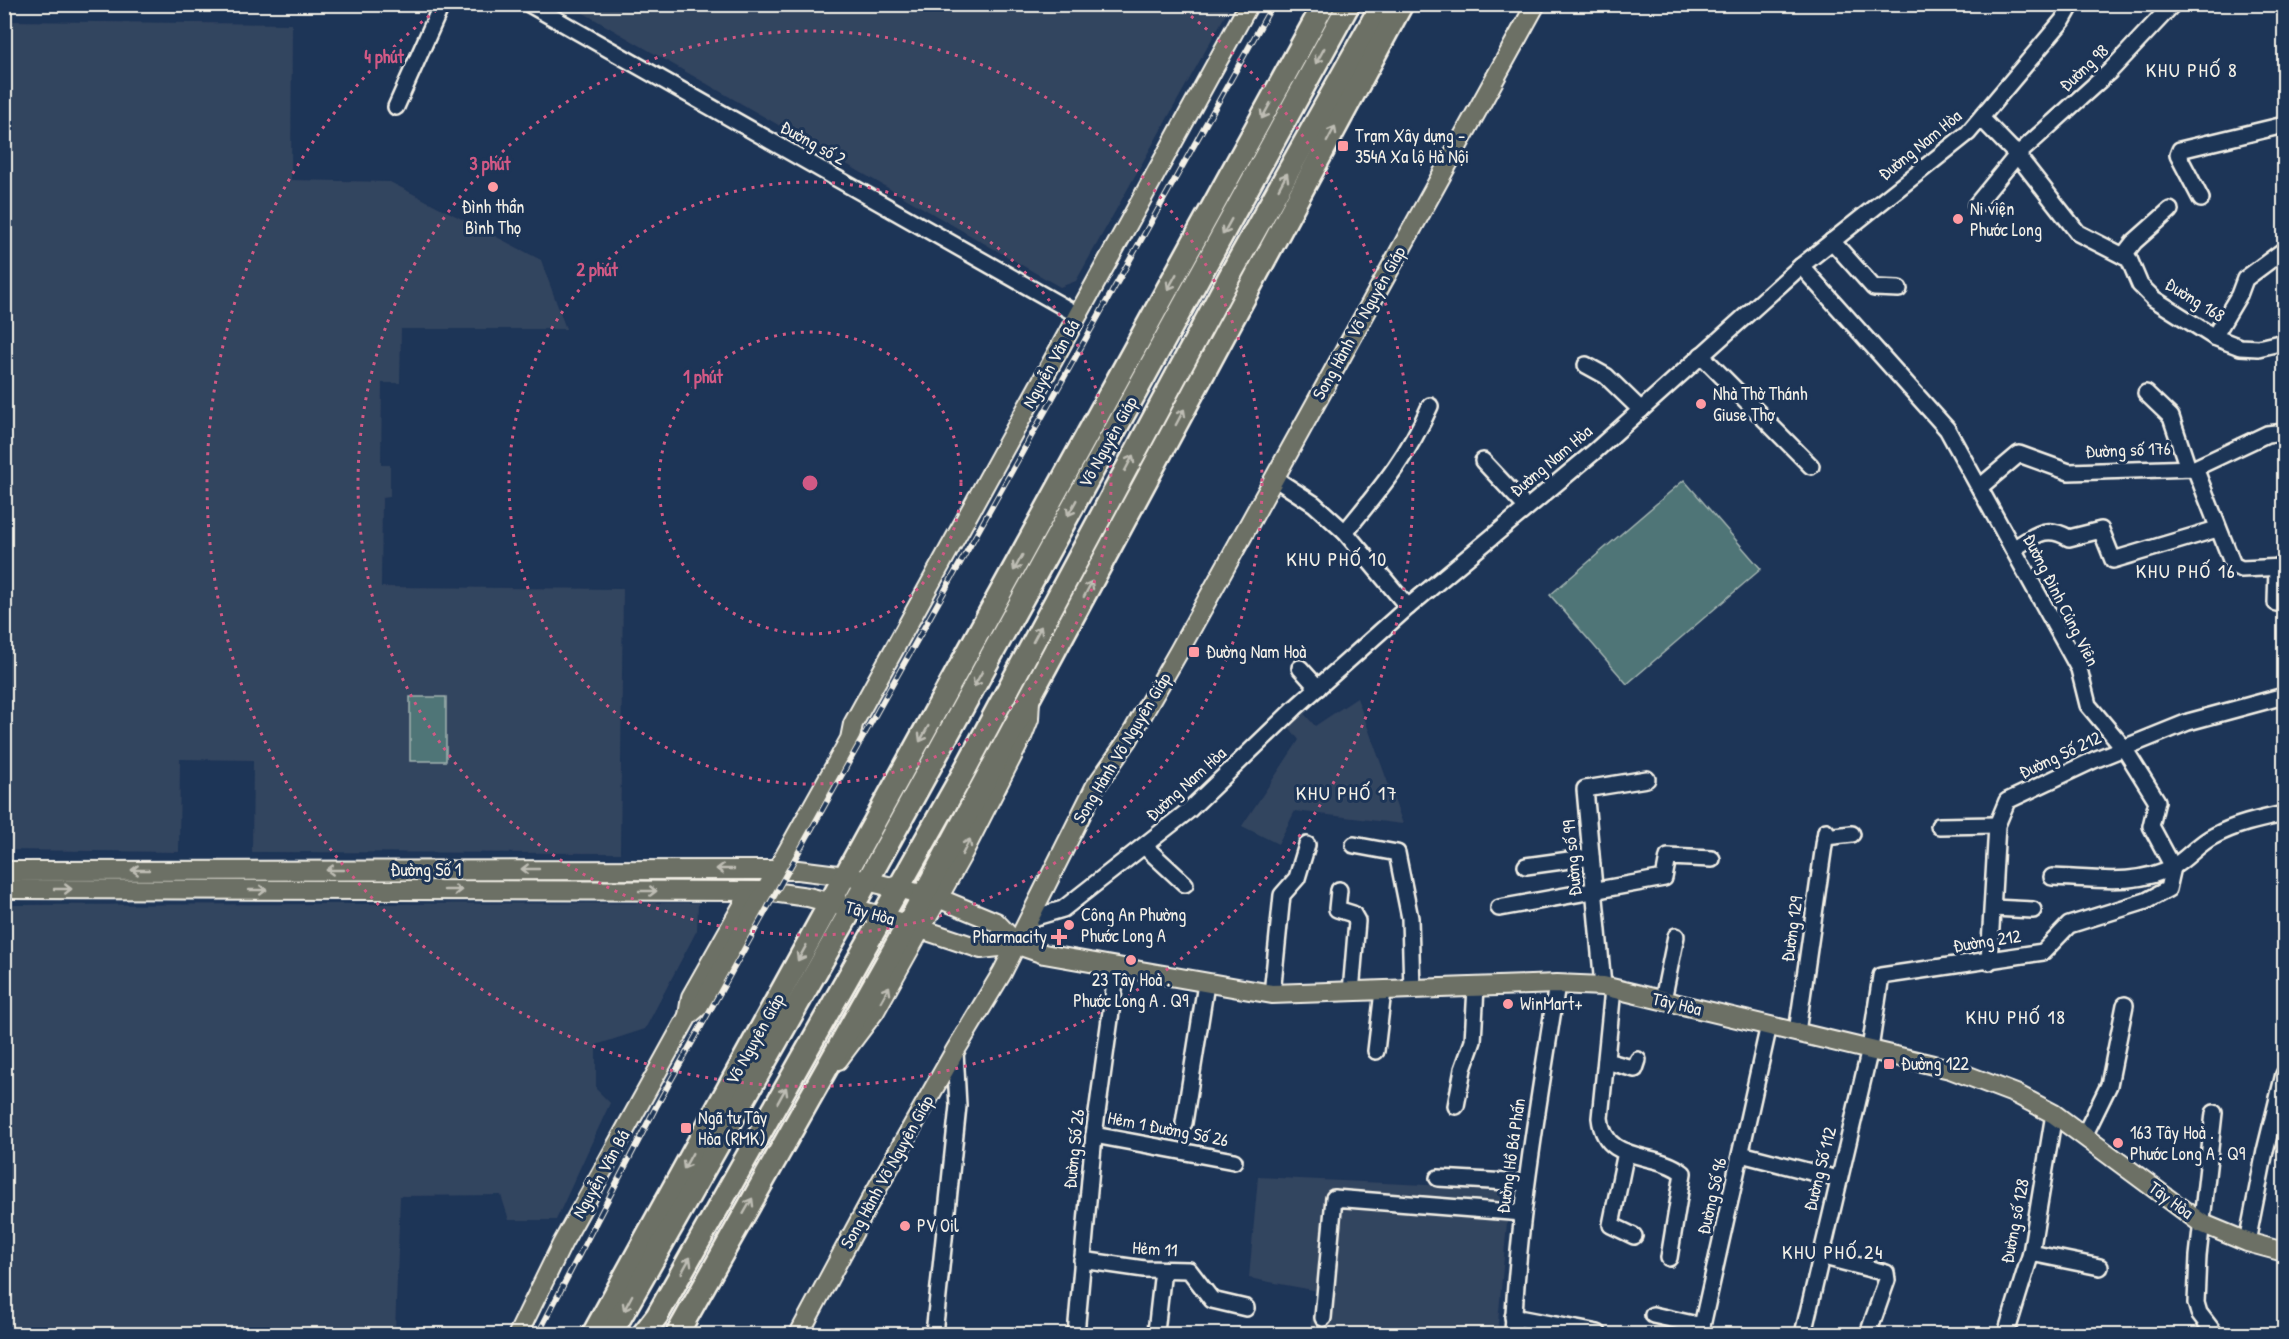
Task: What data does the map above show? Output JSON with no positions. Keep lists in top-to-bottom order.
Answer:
{
  "streets": {
    "highway": ["Võ Nguyên Giáp"],
    "main road": [
      "Song Hành Võ Nguyên Giáp",
      "Nguyễn Văn Bá",
      "Đường Số 1",
      "Tây Hòa"
    ],
    "street": [
      "Đường 98",
      "Đường số 2",
      "Đường Nam Hòa",
      "Đường 168",
      "Đường số 176",
      "Đường Đinh Củng Viên",
      "Đường Số 212",
      "Đường số 99",
      "Đường 129",
      "Đường 212",
      "Hẻm 1 Đường Số 26",
      "Đường Số 26",
      "Đường Hồ Bá Phấn",
      "Đường Số 112",
      "Đường Số 96",
      "Đường số 128",
      "Hẻm 11"
    ]
  },
  "crossings": [
    ["Đường số 2", "Nguyễn Văn Bá"],
    ["Đường Nam Hòa", "Song Hành Võ Nguyên Giáp"],
    ["Đường Nam Hòa", "Đường Đinh Củng Viên"],
    ["Song Hành Võ Nguyên Giáp", "Tây Hòa"],
    ["Nguyễn Văn Bá", "Đường Số 1"],
    ["Võ Nguyên Giáp", "Đường Số 1"],
    ["Võ Nguyên Giáp", "Tây Hòa"],
    ["Đường số 176", "Đường Đinh Củng Viên"],
    ["Đường Đinh Củng Viên", "Đường Số 212"],
    ["Đường Đinh Củng Viên", "Đường 212"],
    ["Đường Số 212", "Đường 212"],
    ["Đường số 99", "Tây Hòa"],
    ["Đường Số 1", "Tây Hòa"],
    ["Tây Hòa", "Đường 129"],
    ["Tây Hòa", "Đường 212"],
    ["Tây Hòa", "Đường Số 26"],
    ["Tây Hòa", "Đường Hồ Bá Phấn"],
    ["Tây Hòa", "Đường Số 112"],
    ["Tây Hòa", "Đường Số 96"],
    ["Tây Hòa", "Đường số 128"],
    ["Đường 212", "Đường Số 112"],
    ["Hẻm 1 Đường Số 26", "Đường Số 26"],
    ["Đường Số 26", "Hẻm 11"]
  ],
  "districts": [
    "KHU PHỐ 8",
    "KHU PHỐ 10",
    "KHU PHỐ 16",
    "KHU PHỐ 17",
    "KHU PHỐ 18",
    "KHU PHỐ 24"
  ],
  "places": {
    "transit": [
      "Trạm Xây dựng - 354A Xa lộ Hà Nội",
      "Đường Nam Hoà",
      "Đường 122",
      "Ngã tư Tây Hòa (RMK)"
    ],
    "other": [
      "Đình thần Bình Thọ",
      "Ni viện Phước Long",
      "Nhà Thờ Thánh Giuse Thợ",
      "Công An Phường Phước Long A",
      "23 Tây Hoà . Phước Long A . Q9",
      "WinMart+",
      "163 Tây Hoà . Phước Long A . Q9",
      "PV Oil"
    ],
    "health": ["Pharmacity"]
  },
  "rings": [
    "4 phút",
    "3 phút",
    "2 phút",
    "1 phút"
  ]
}
